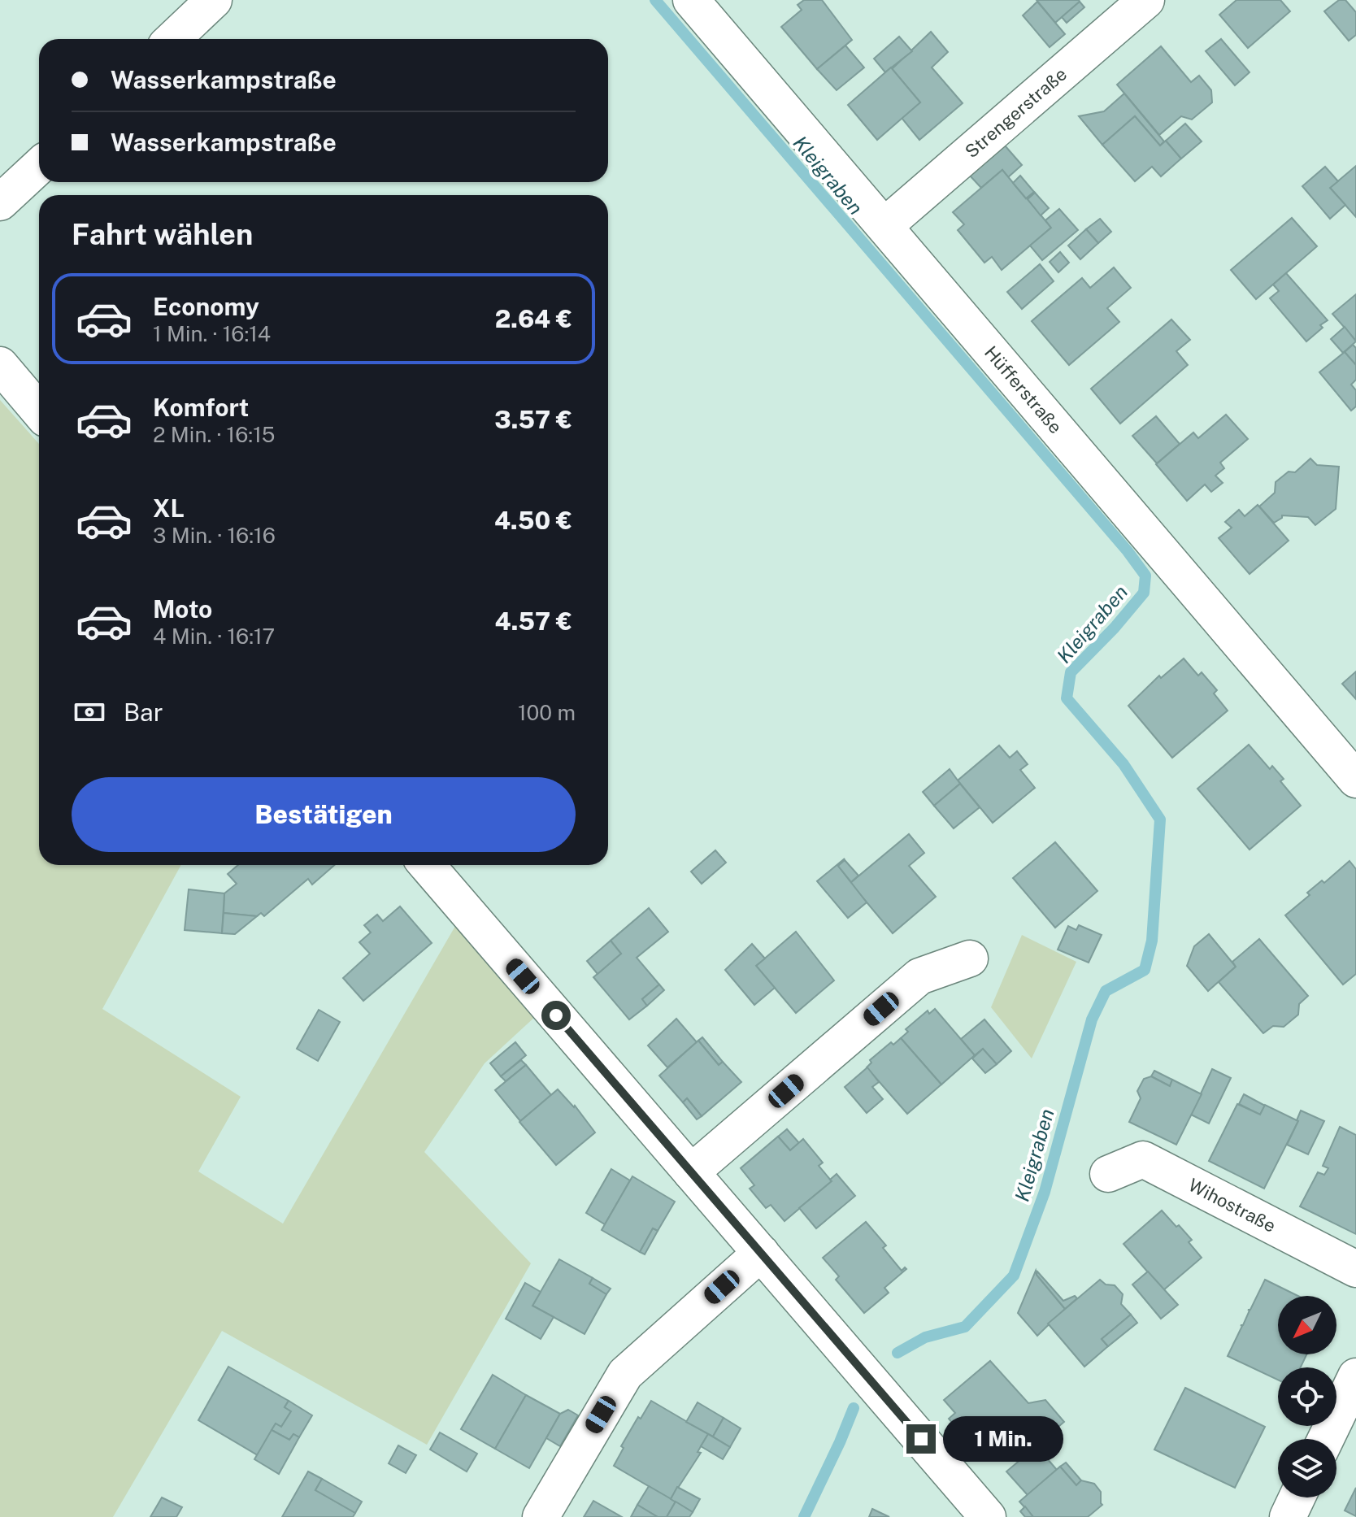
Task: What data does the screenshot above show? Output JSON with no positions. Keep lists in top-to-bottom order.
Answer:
{
  "streets": {
    "street": ["Strengerstraße", "Hüfferstraße", "Wihostraße"]
  },
  "crossings": [
    ["Strengerstraße", "Hüfferstraße"]
  ],
  "water": ["Kleigraben"],
  "north": "bottom left",
  "page": {
    "banner": ["Wasserkampstraße", "Wasserkampstraße"],
    "heading": "Fahrt wählen",
    "list": [
      {
        "name": "Economy",
        "note": "1 Min. · 16:14",
        "value": "2.64 €"
      },
      {
        "name": "Komfort",
        "note": "2 Min. · 16:15",
        "value": "3.57 €"
      },
      {
        "name": "XL",
        "note": "3 Min. · 16:16",
        "value": "4.50 €"
      },
      {
        "name": "Moto",
        "note": "4 Min. · 16:17",
        "value": "4.57 €"
      }
    ],
    "pay": ["Bar", "100 m"],
    "buttons": "Bestätigen",
    "bubble": "1 Min."
  }
}
